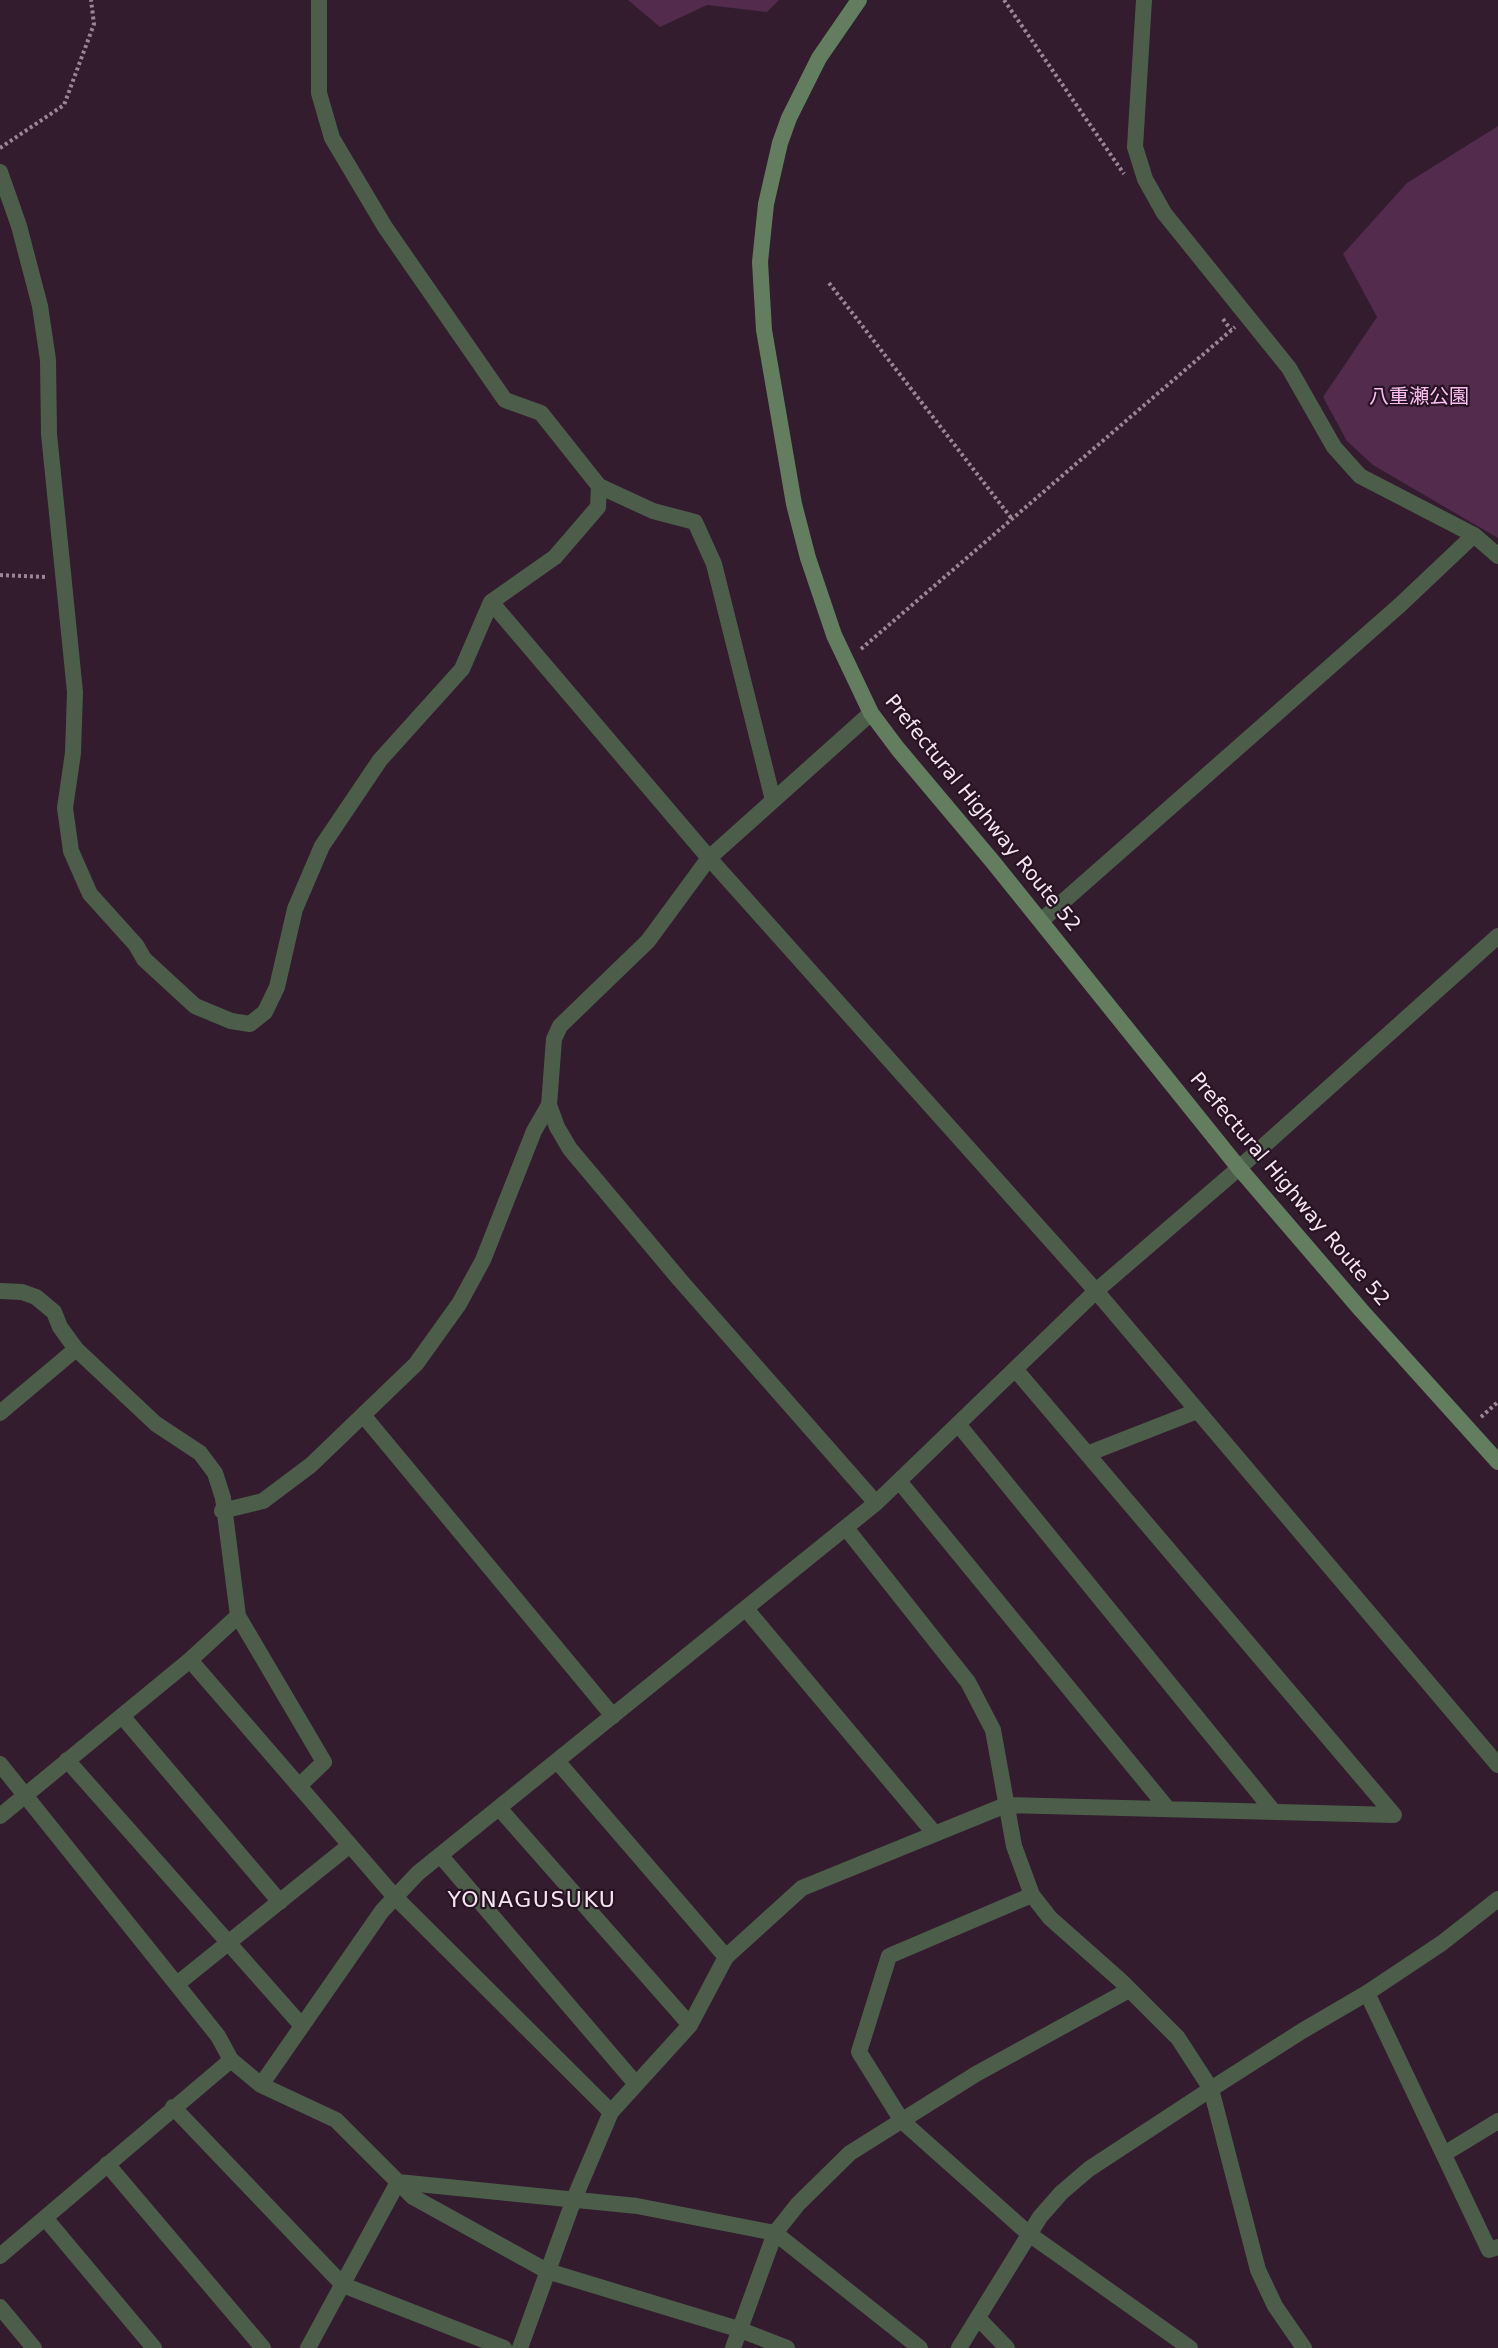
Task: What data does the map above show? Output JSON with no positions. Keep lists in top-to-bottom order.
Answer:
{
  "streets": {
    "main road": ["Prefectural Highway Route 52"]
  },
  "districts": ["YONAGUSUKU"],
  "parks": ["八重瀬公園"]
}
